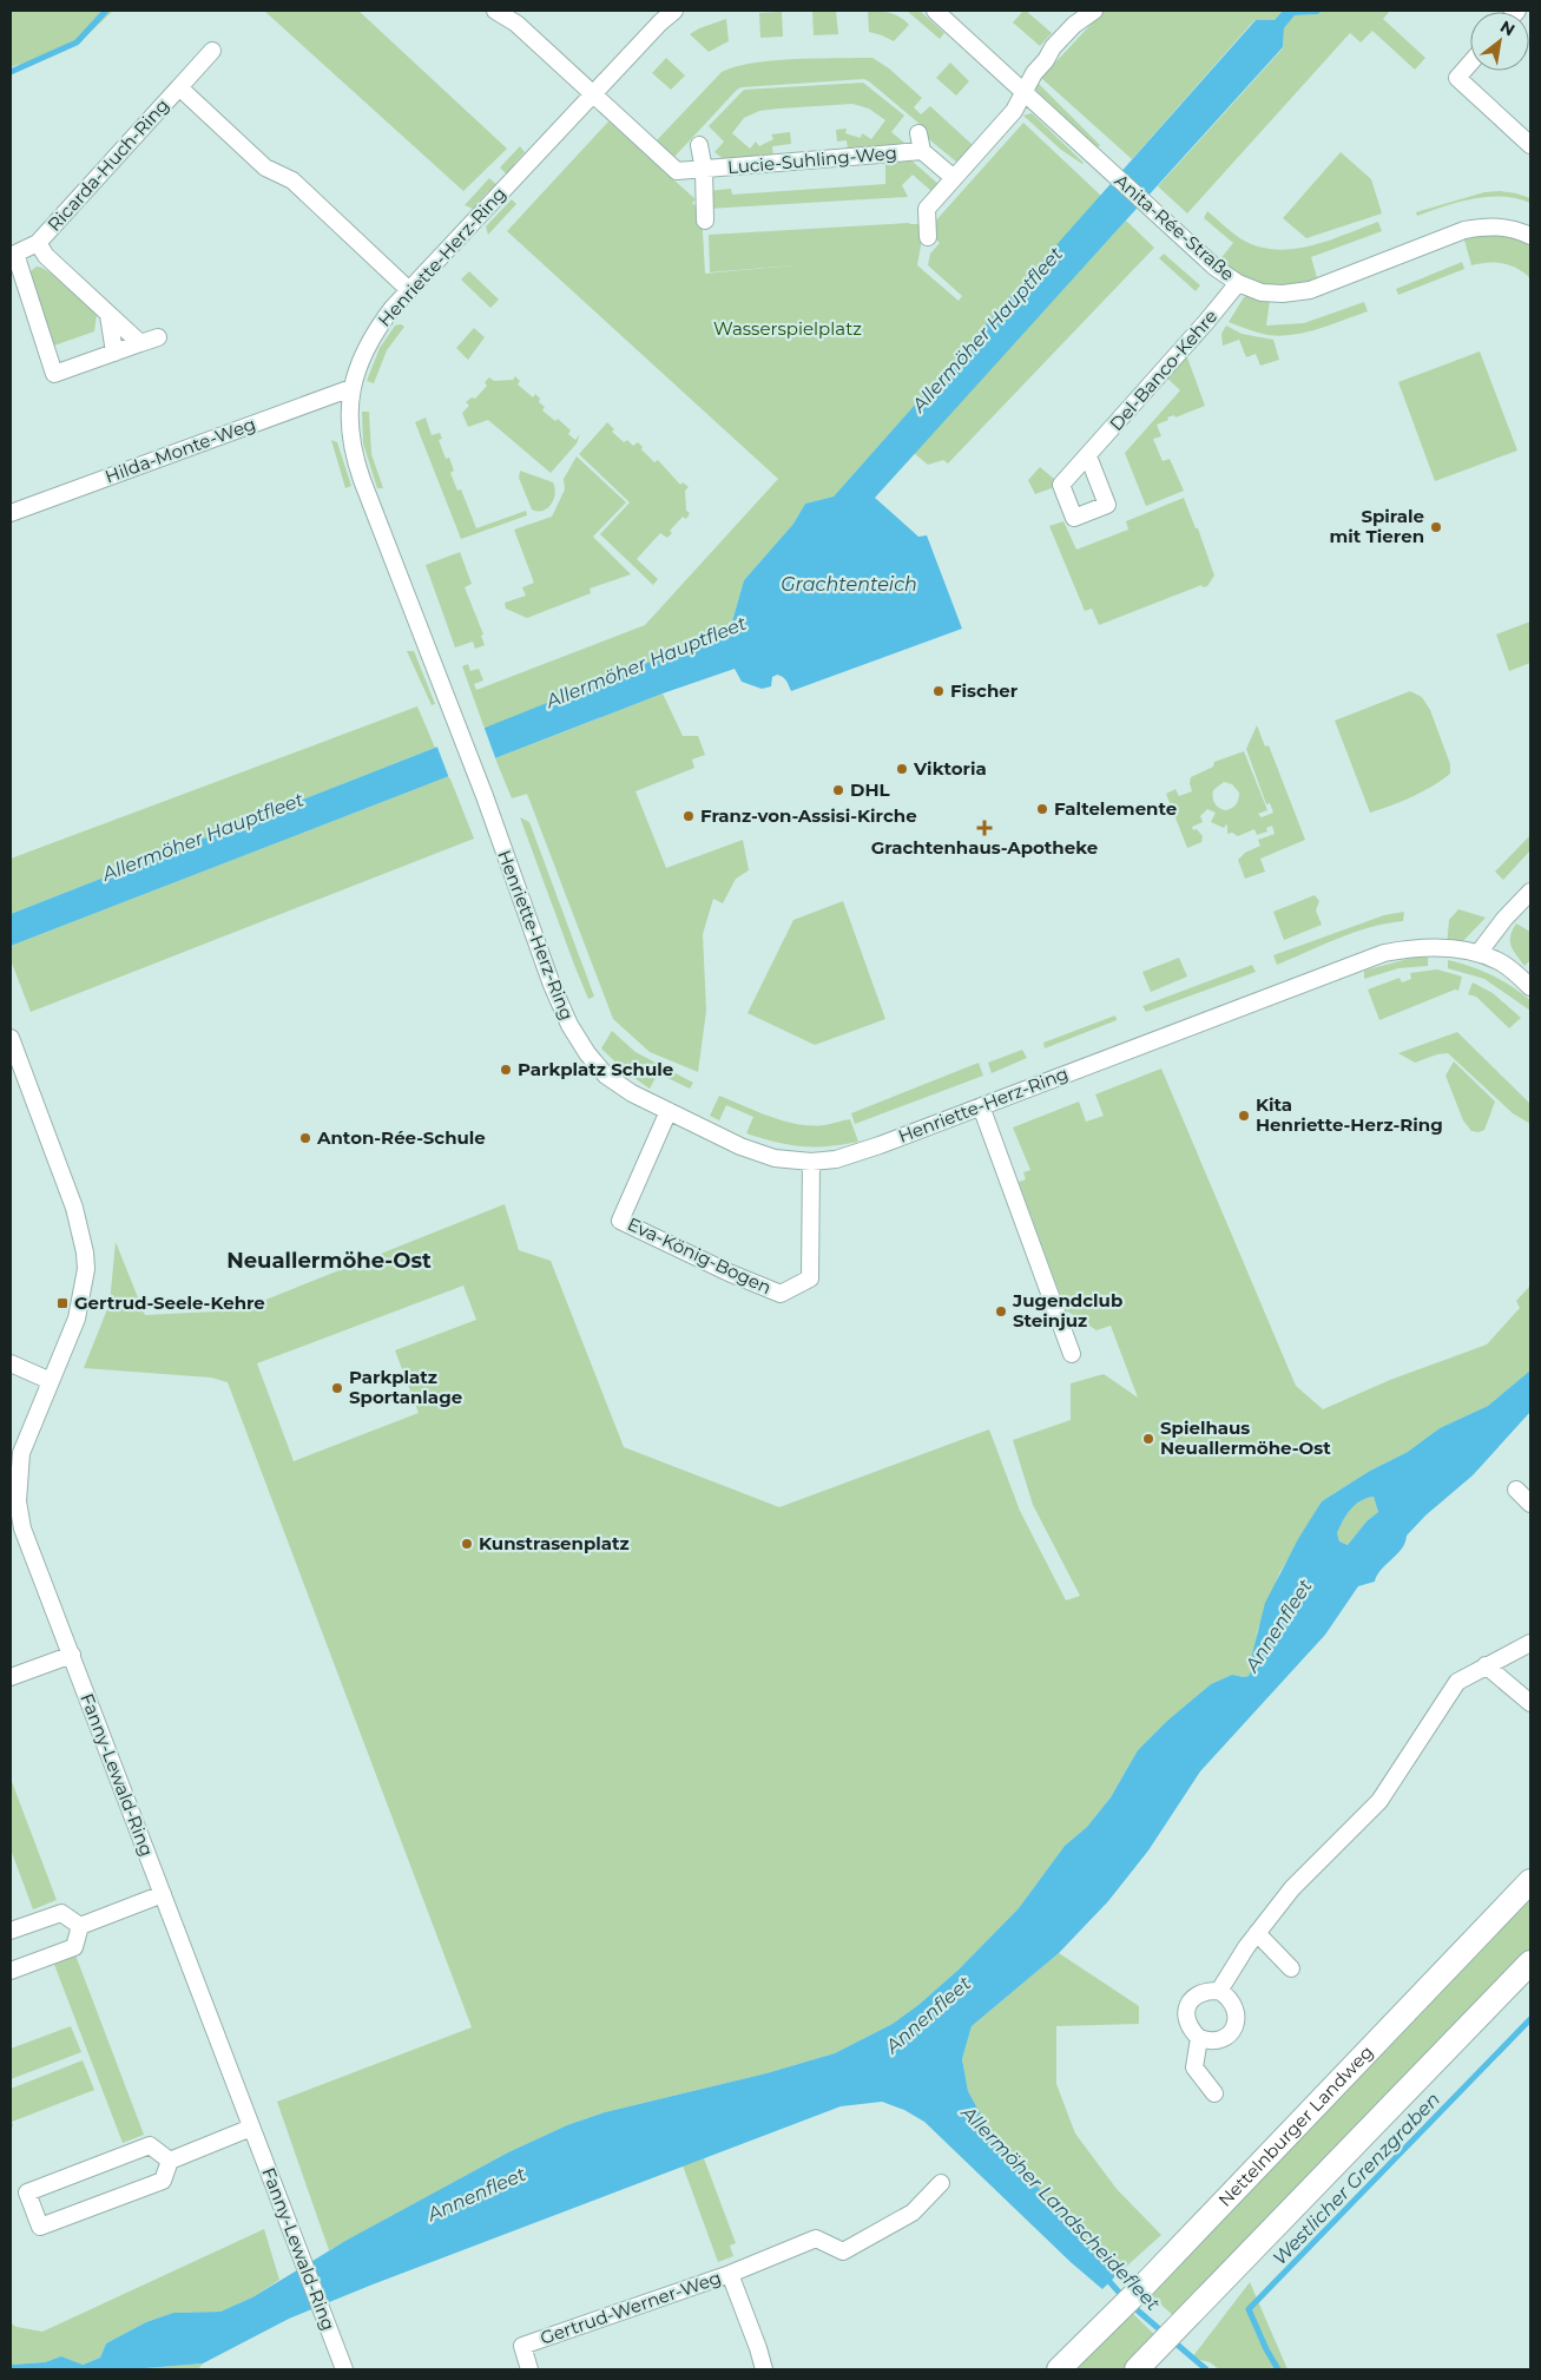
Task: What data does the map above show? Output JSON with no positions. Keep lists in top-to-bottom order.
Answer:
{
  "streets": {
    "main road": ["Nettelnburger Landweg"],
    "street": [
      "Lucie-Suhling-Weg",
      "Ricarda-Huch-Ring",
      "Anita-Rée-Straße",
      "Henriette-Herz-Ring",
      "Del-Banco-Kehre",
      "Hilda-Monte-Weg",
      "Eva-König-Bogen",
      "Fanny-Lewald-Ring",
      "Gertrud-Werner-Weg"
    ]
  },
  "crossings": [
    ["Lucie-Suhling-Weg", "Henriette-Herz-Ring"],
    ["Ricarda-Huch-Ring", "Henriette-Herz-Ring"],
    ["Anita-Rée-Straße", "Del-Banco-Kehre"],
    ["Henriette-Herz-Ring", "Hilda-Monte-Weg"],
    ["Henriette-Herz-Ring", "Eva-König-Bogen"]
  ],
  "districts": ["Neuallermöhe-Ost"],
  "water": [
    "Allermöher Hauptfleet",
    "Grachtenteich",
    "Annenfleet",
    "Westlicher Grenzgraben",
    "Allermöher Landscheidefleet"
  ],
  "parks": ["Wasserspielplatz"],
  "places": {
    "other": [
      "Spirale mit Tieren",
      "Fischer",
      "Viktoria",
      "DHL",
      "Faltelemente",
      "Franz-von-Assisi-Kirche",
      "Parkplatz Schule",
      "Kita Henriette-Herz-Ring",
      "Anton-Rée-Schule",
      "Jugendclub Steinjuz",
      "Parkplatz Sportanlage",
      "Spielhaus Neuallermöhe-Ost",
      "Kunstrasenplatz"
    ],
    "health": ["Grachtenhaus-Apotheke"],
    "transit": ["Gertrud-Seele-Kehre"]
  },
  "north": "top right"
}
